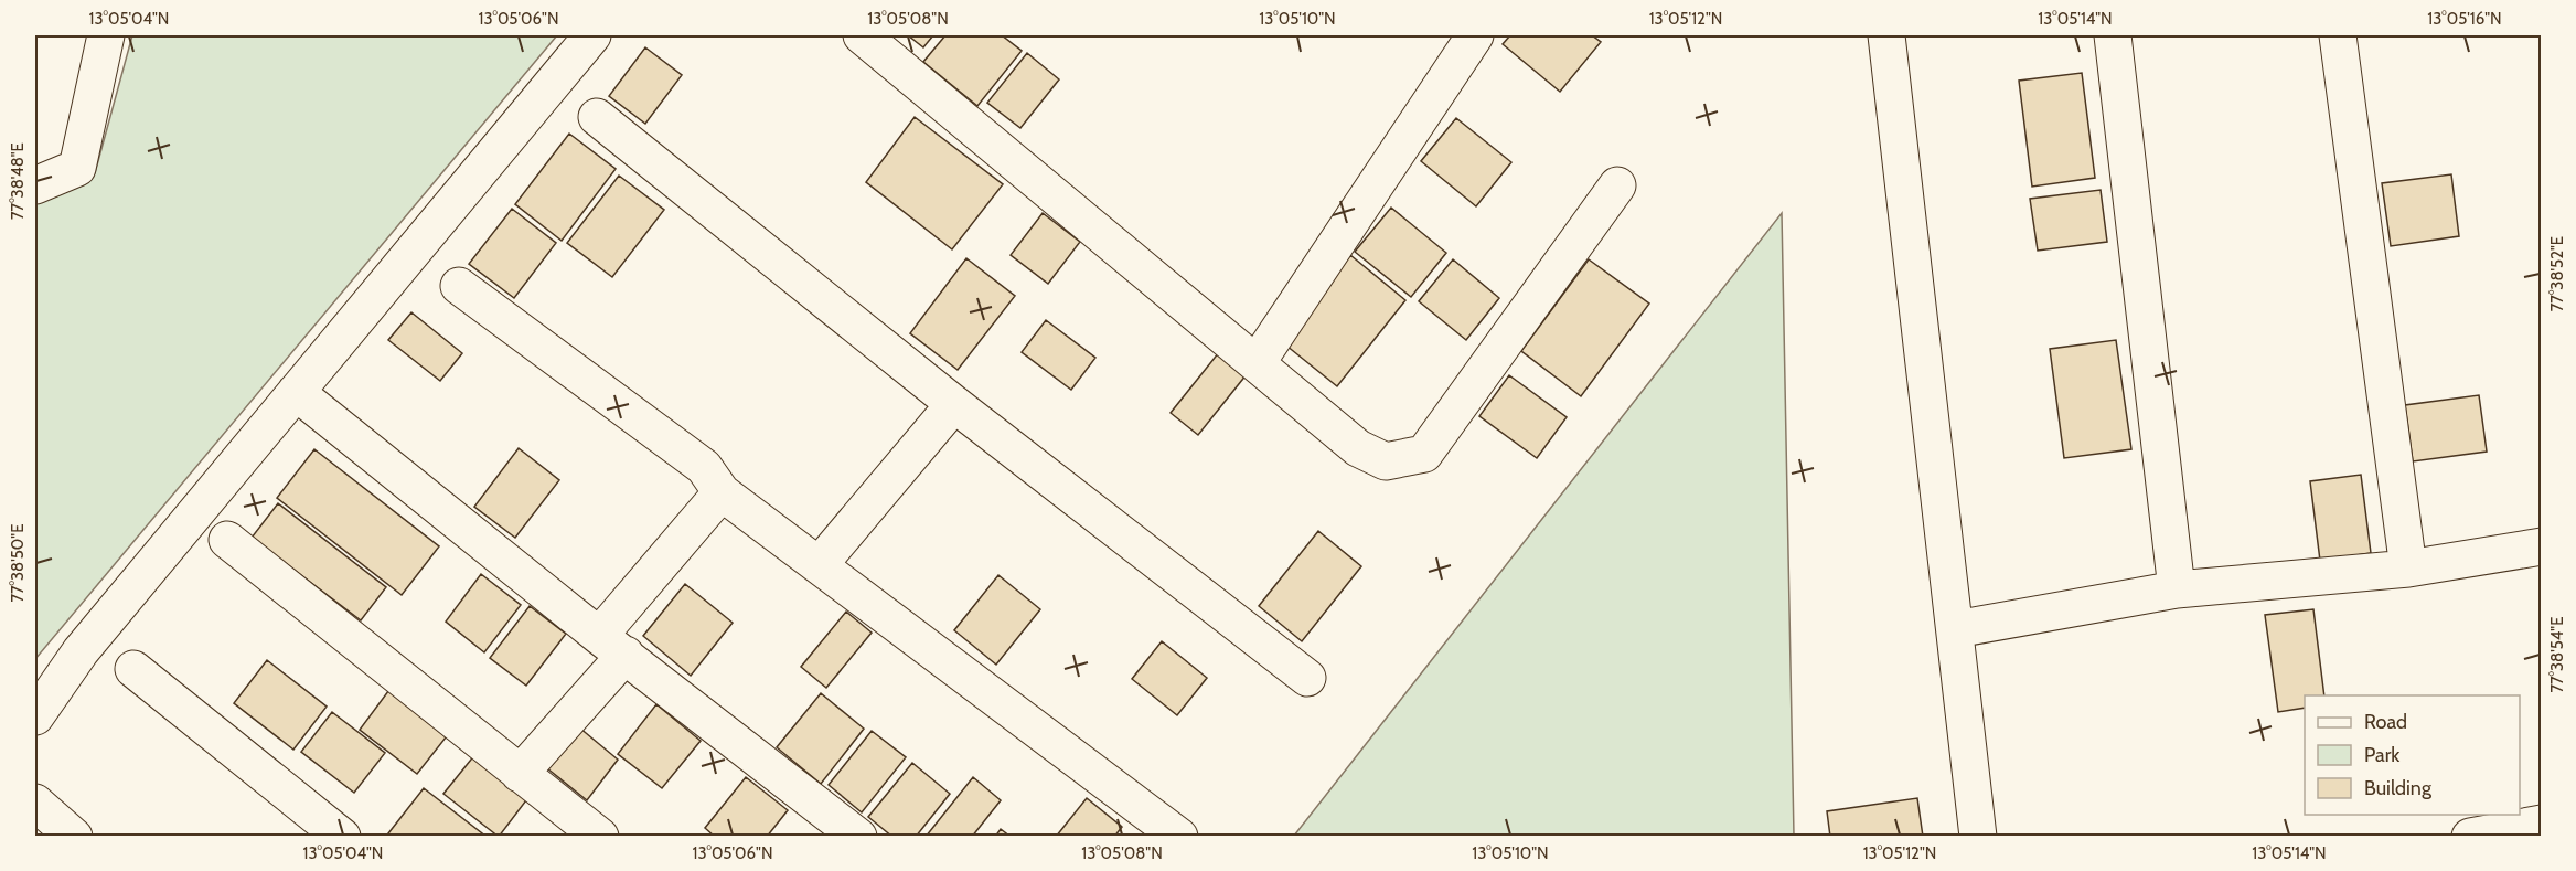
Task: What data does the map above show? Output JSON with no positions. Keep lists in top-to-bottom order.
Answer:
{
  "legend": ["Road", "Park", "Building"],
  "coordinates": [
    "13°05'04\"N",
    "13°05'06\"N",
    "13°05'08\"N",
    "13°05'10\"N",
    "13°05'12\"N",
    "13°05'14\"N",
    "13°05'16\"N",
    "77°38'48\"E",
    "77°38'52\"E",
    "77°38'50\"E",
    "77°38'54\"E"
  ]
}
